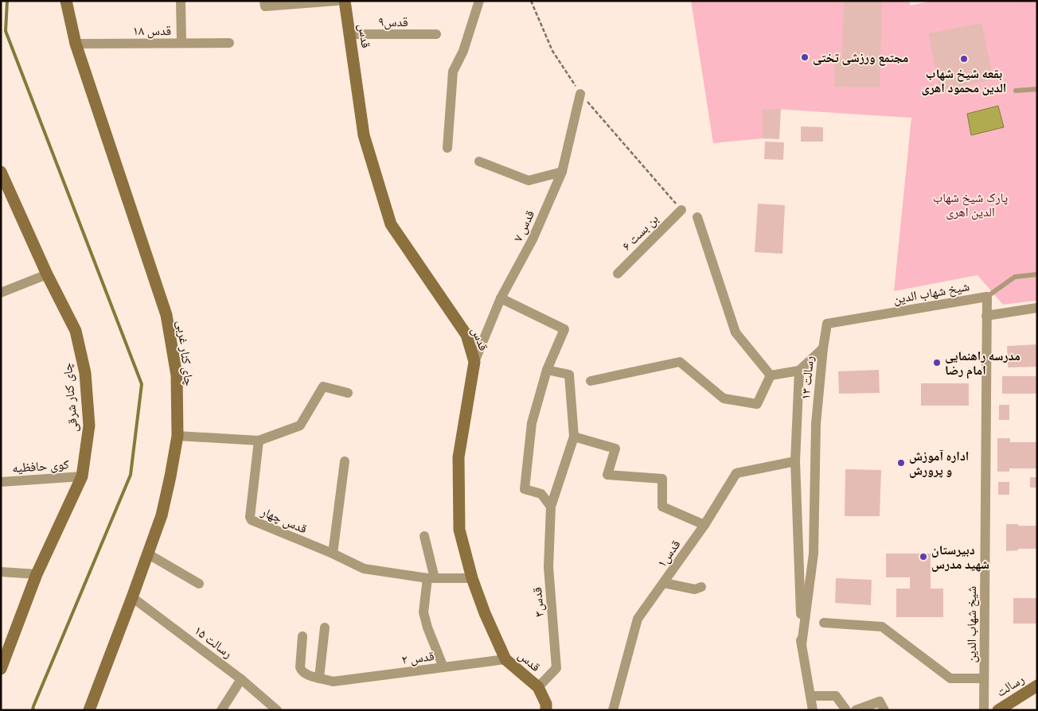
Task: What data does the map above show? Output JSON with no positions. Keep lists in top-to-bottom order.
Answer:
{
  "streets": {
    "street": [
      "قدس۹",
      "قدس ۱۸",
      "قدس",
      "قدس ۷",
      "بن بست ۶",
      "شیخ شهاب الدین",
      "چای کنار غربی",
      "رسالت ۱۳",
      "چای کنار شرقی",
      "کوی حافظیه",
      "قدس چهار",
      "قدس۱",
      "قدس۳",
      "رسالت ۱۵",
      "قدس ۲",
      "رسالت"
    ]
  },
  "crossings": [
    ["قدس۹", "قدس"],
    ["قدس ۱۸", "چای کنار غربی"],
    ["قدس", "قدس ۷"],
    ["قدس", "قدس چهار"],
    ["قدس", "قدس۳"],
    ["قدس", "قدس ۲"],
    ["شیخ شهاب الدین", "رسالت ۱۳"],
    ["چای کنار غربی", "رسالت ۱۵"],
    ["رسالت ۱۳", "قدس۱"],
    ["چای کنار شرقی", "کوی حافظیه"]
  ],
  "parks": ["پارک شیخ شهاب الدین اهری"],
  "places": [
    "مجتمع ورزشی تختی",
    "بقعه شیخ شهاب الدین محمود اهرى",
    "مدرسه راهنمایی امام رضا",
    "اداره آموزش و پرورش",
    "دبیرستان شهید مدرس"
  ]
}
